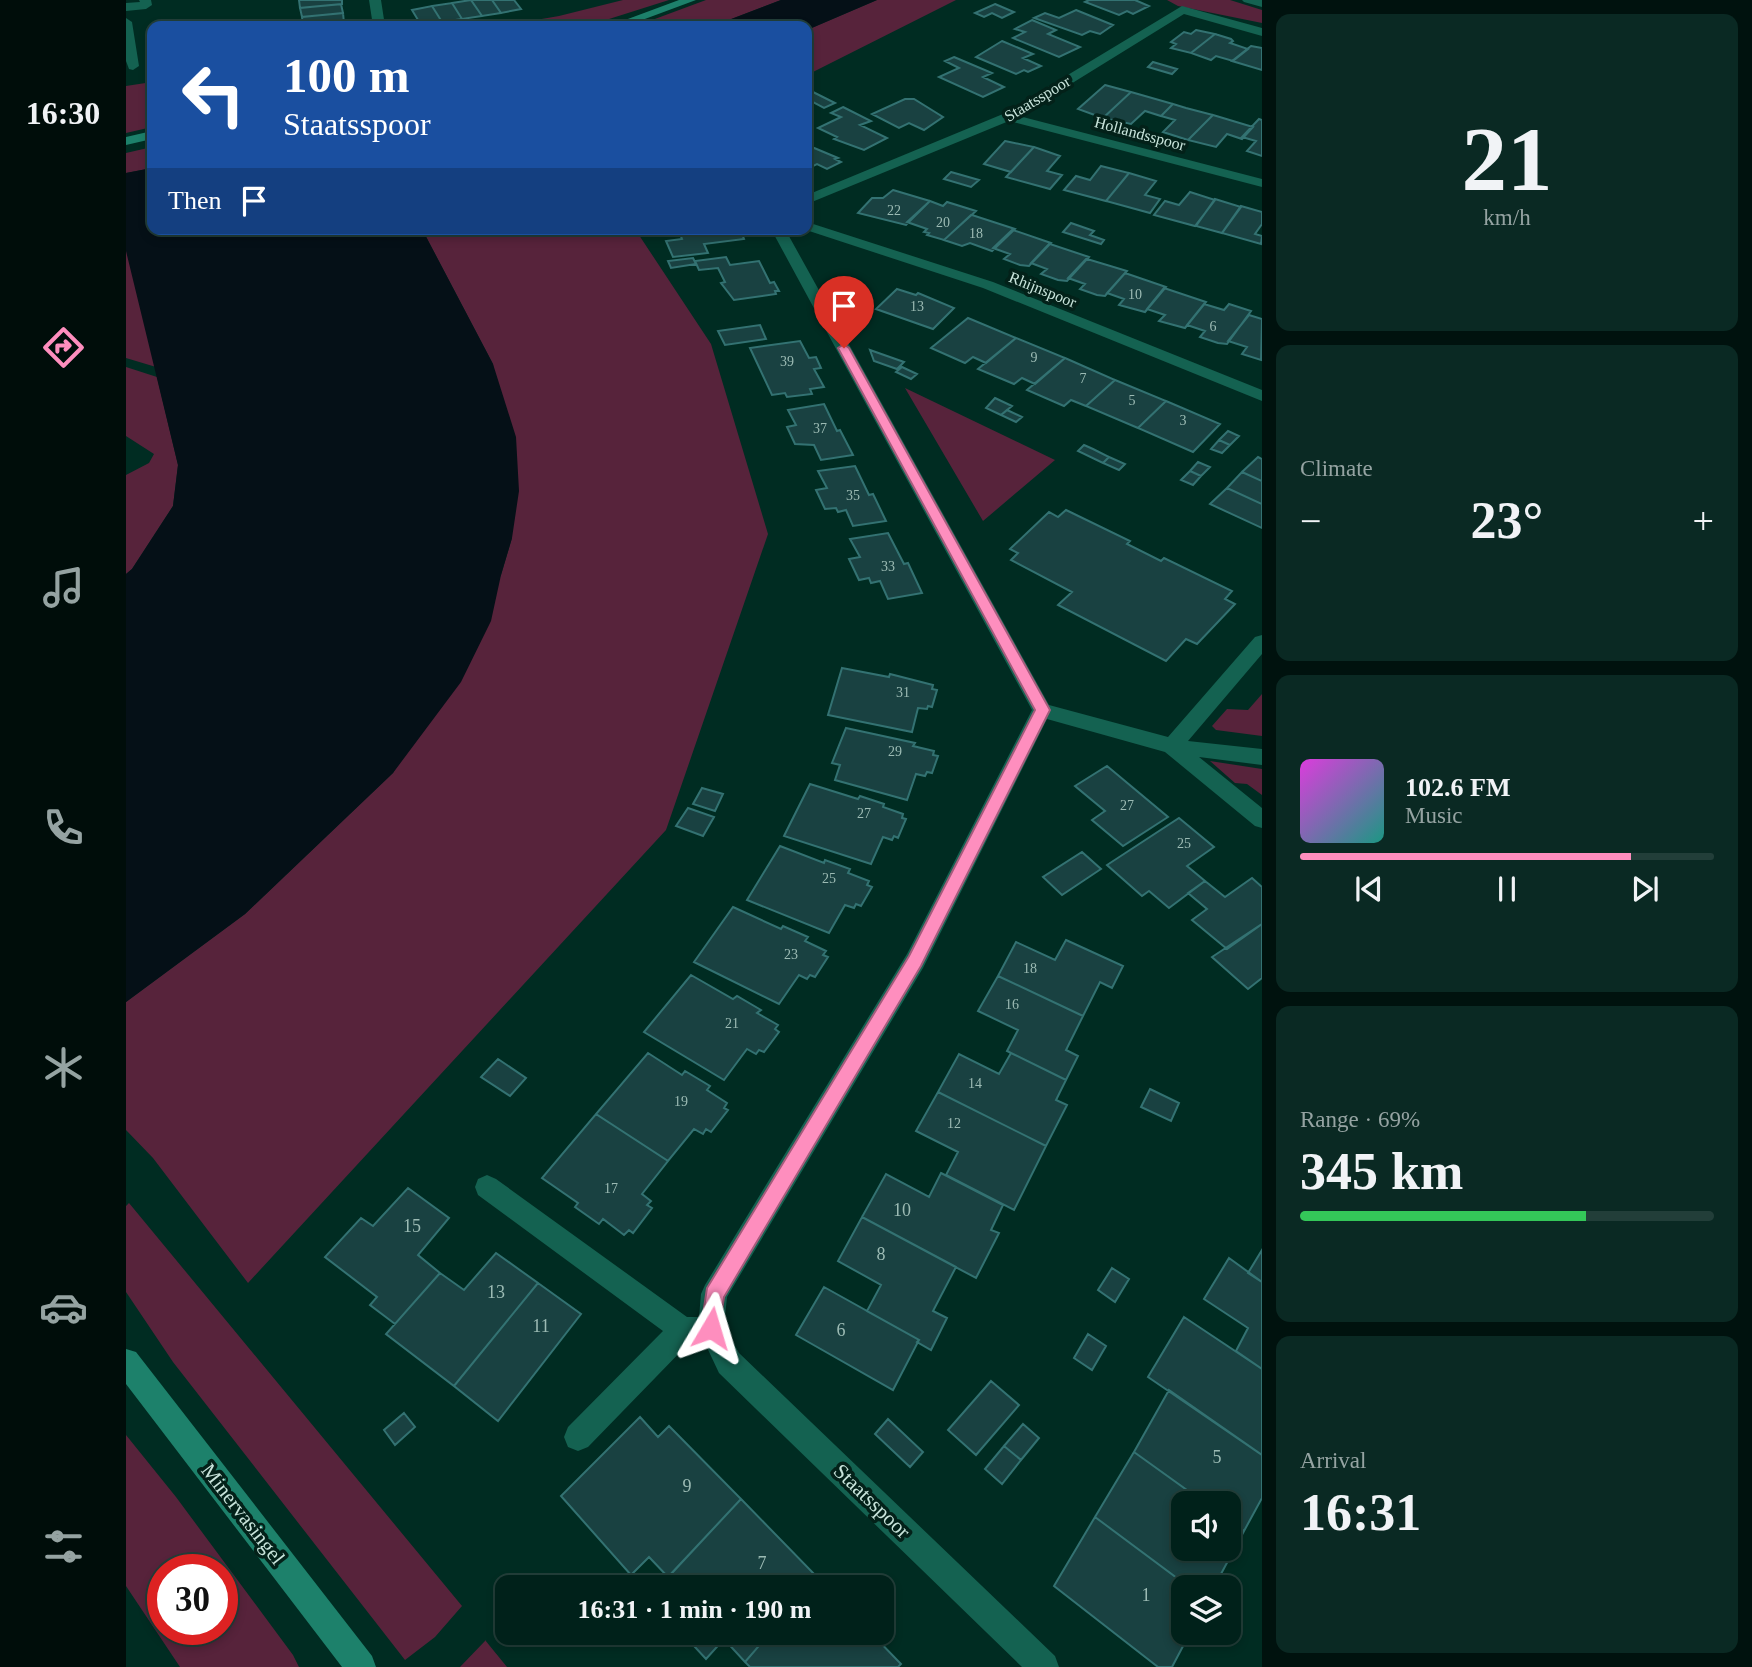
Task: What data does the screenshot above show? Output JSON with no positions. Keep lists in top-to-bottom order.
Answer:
{
  "streets": {
    "street": [
      "Staatsspoor",
      "Hollandsspoor",
      "Rhijnspoor",
      "Minervasingel"
    ]
  },
  "crossings": [
    ["Staatsspoor", "Hollandsspoor"]
  ],
  "house_numbers": [
    "22",
    "20",
    "18",
    "10",
    "13",
    "6",
    "9",
    "39",
    "7",
    "5",
    "3",
    "37",
    "35",
    "33",
    "31",
    "29",
    "27",
    "27",
    "25",
    "25",
    "23",
    "18",
    "16",
    "21",
    "14",
    "19",
    "12",
    "17",
    "10",
    "15",
    "8",
    "13",
    "11",
    "6",
    "5",
    "9",
    "7",
    "1"
  ],
  "page": {
    "tabs": "16:30",
    "tile": [
      ["21", "km/h"],
      "Climate",
      ["Range · 69%", "345 km"],
      ["Arrival", "16:31"]
    ],
    "turn": ["100 m", "Staatsspoor"],
    "then": "Then",
    "heat": ["−", "23°", "+"],
    "song": ["102.6 FM", "Music"],
    "limit": "30",
    "trip": "16:31 · 1 min · 190 m"
  }
}
